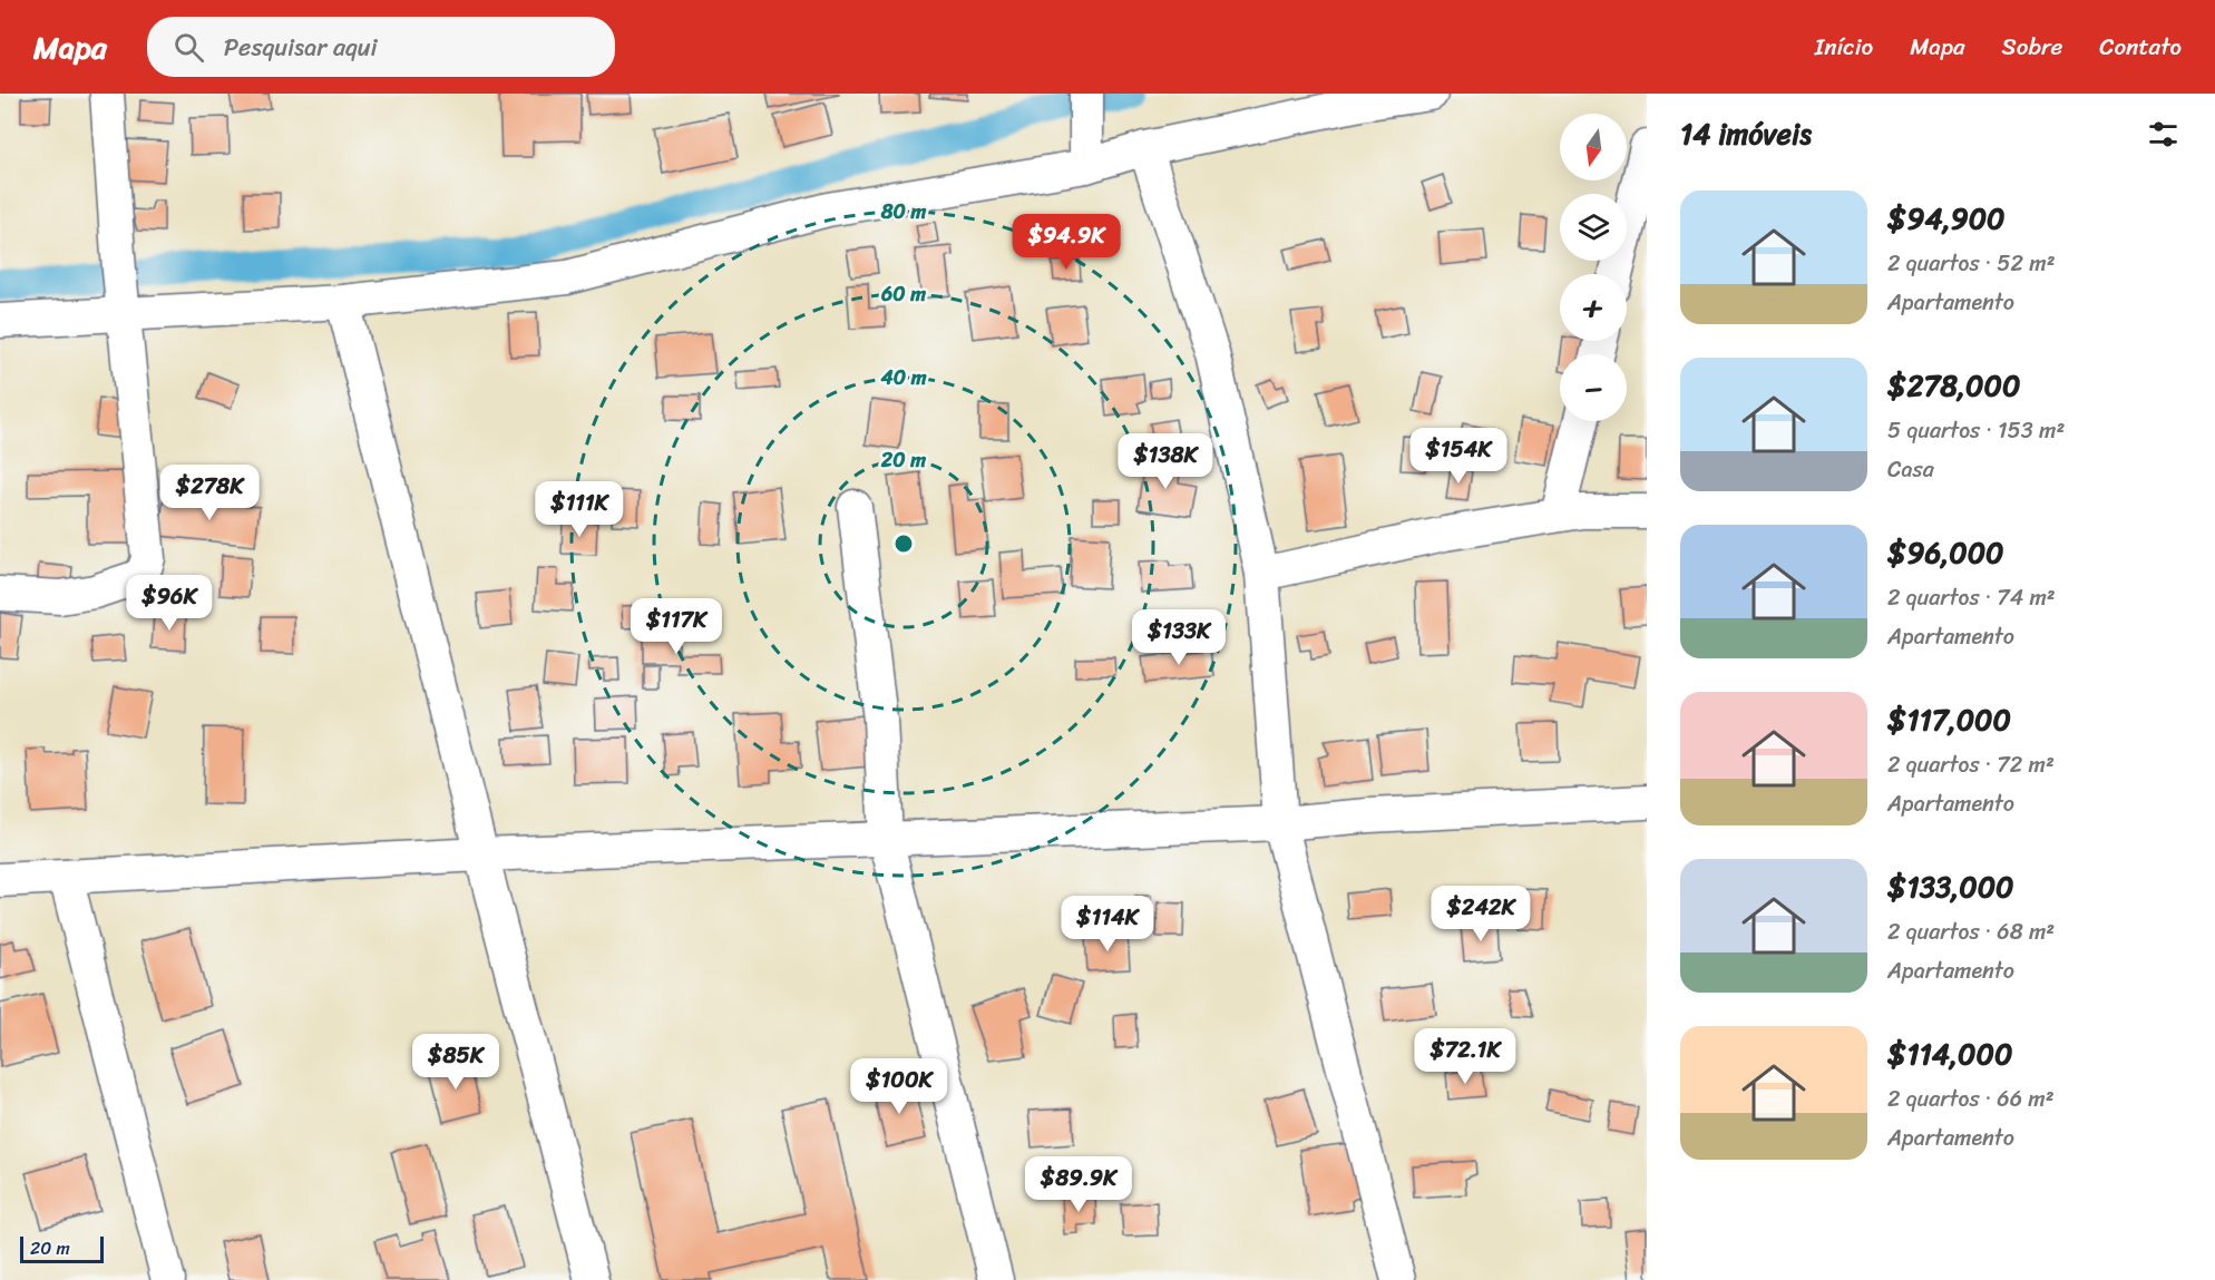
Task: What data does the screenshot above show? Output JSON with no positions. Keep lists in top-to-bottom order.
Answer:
{
  "scale_bar": "20 m",
  "north": "bottom",
  "page": {
    "header": "Mapa",
    "search": "Pesquisar aqui",
    "nav": [
      "Início",
      "Mapa",
      "Sobre",
      "Contato"
    ],
    "heading": "14 imóveis",
    "map_buttons": ["+", "−"],
    "list": [
      {
        "name": "$94,900",
        "note": "2 quartos · 52 m² · Apartamento"
      },
      {
        "name": "$278,000",
        "note": "5 quartos · 153 m² · Casa"
      },
      {
        "name": "$96,000",
        "note": "2 quartos · 74 m² · Apartamento"
      },
      {
        "name": "$117,000",
        "note": "2 quartos · 72 m² · Apartamento"
      },
      {
        "name": "$133,000",
        "note": "2 quartos · 68 m² · Apartamento"
      },
      {
        "name": "$114,000",
        "note": "2 quartos · 66 m² · Apartamento"
      }
    ],
    "price": [
      "$94.9K",
      "$154K",
      "$138K",
      "$278K",
      "$111K",
      "$96K",
      "$117K",
      "$133K",
      "$242K",
      "$114K",
      "$72.1K",
      "$85K",
      "$100K",
      "$89.9K"
    ],
    "scale": "20 m"
  },
  "rings": [
    "80 m",
    "60 m",
    "40 m",
    "20 m"
  ]
}
